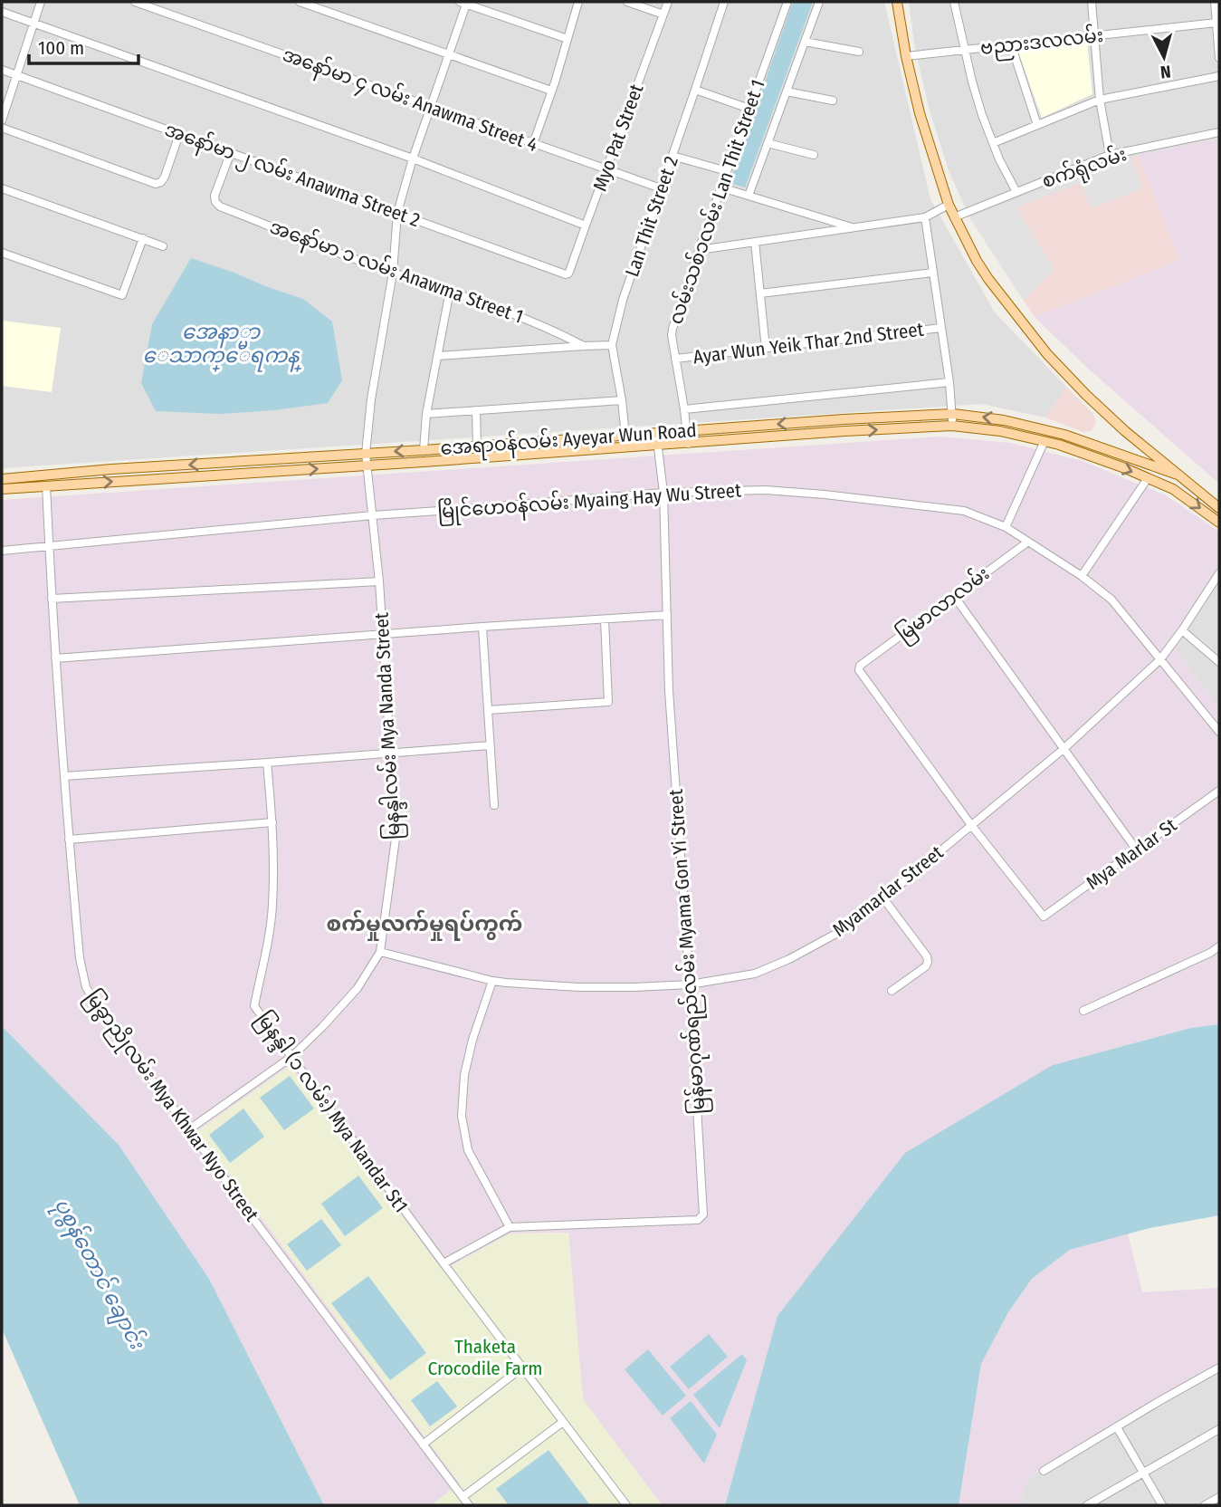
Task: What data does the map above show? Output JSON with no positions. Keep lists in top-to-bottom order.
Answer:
{
  "streets": {
    "main road": ["အေရာဝန်လမ်း Ayeyar Wun Road"],
    "street": [
      "ဗညားဒလလမ်း",
      "အနော်မာ ၄ လမ်း Anawma Street 4",
      "Myo Pat Street",
      "စက်ရုံလမ်း",
      "အနော်မာ ၂ လမ်း Anawma Street 2",
      "လမ်းသစ်၁လမ်း Lan Thit Street 1",
      "Lan Thit Street 2",
      "အနော်မာ ၁ လမ်း Anawma Street 1",
      "Ayar Wun Yeik Thar 2nd Street",
      "မြိုင်ဟေဝန်လမ်း Myaing Hay Wu Street",
      "မြမာလာလမ်း",
      "မြနန္ဒါလမ်း Mya Nanda Street",
      "Mya Marlar St",
      "Myamarlar Street",
      "မြန်မာဂုဏ်ရည်လမ်း Myama Gon Yi Street",
      "မြခွာညိုလမ်း Mya Khwar Nyo Street",
      "မြနန္ဒါ (၁ လမ်း) Mya Nandar St1"
    ]
  },
  "crossings": [
    ["အနော်မာ ၄ လမ်း Anawma Street 4", "Myo Pat Street"],
    ["အနော်မာ ၄ လမ်း Anawma Street 4", "Lan Thit Street 2"],
    ["အနော်မာ ၄ လမ်း Anawma Street 4", "မြနန္ဒါလမ်း Mya Nanda Street"],
    ["Myo Pat Street", "အနော်မာ ၂ လမ်း Anawma Street 2"],
    ["အနော်မာ ၂ လမ်း Anawma Street 2", "အနော်မာ ၁ လမ်း Anawma Street 1"],
    ["အနော်မာ ၂ လမ်း Anawma Street 2", "မြနန္ဒါလမ်း Mya Nanda Street"],
    ["လမ်းသစ်၁လမ်း Lan Thit Street 1", "Ayar Wun Yeik Thar 2nd Street"],
    ["လမ်းသစ်၁လမ်း Lan Thit Street 1", "အေရာဝန်လမ်း Ayeyar Wun Road"],
    ["Lan Thit Street 2", "အေရာဝန်လမ်း Ayeyar Wun Road"],
    ["အနော်မာ ၁ လမ်း Anawma Street 1", "မြနန္ဒါလမ်း Mya Nanda Street"],
    ["အေရာဝန်လမ်း Ayeyar Wun Road", "မြနန္ဒါလမ်း Mya Nanda Street"],
    ["အေရာဝန်လမ်း Ayeyar Wun Road", "မြန်မာဂုဏ်ရည်လမ်း Myama Gon Yi Street"],
    ["အေရာဝန်လမ်း Ayeyar Wun Road", "မြခွာညိုလမ်း Mya Khwar Nyo Street"],
    ["မြိုင်ဟေဝန်လမ်း Myaing Hay Wu Street", "မြမာလာလမ်း"],
    ["မြိုင်ဟေဝန်လမ်း Myaing Hay Wu Street", "မြနန္ဒါလမ်း Mya Nanda Street"],
    ["မြိုင်ဟေဝန်လမ်း Myaing Hay Wu Street", "Myamarlar Street"],
    ["မြိုင်ဟေဝန်လမ်း Myaing Hay Wu Street", "မြန်မာဂုဏ်ရည်လမ်း Myama Gon Yi Street"],
    ["မြိုင်ဟေဝန်လမ်း Myaing Hay Wu Street", "မြခွာညိုလမ်း Mya Khwar Nyo Street"],
    ["မြမာလာလမ်း", "Mya Marlar St"],
    ["မြမာလာလမ်း", "Myamarlar Street"],
    ["မြနန္ဒါလမ်း Mya Nanda Street", "Myamarlar Street"],
    ["မြနန္ဒါလမ်း Mya Nanda Street", "မြခွာညိုလမ်း Mya Khwar Nyo Street"],
    ["မြနန္ဒါလမ်း Mya Nanda Street", "မြနန္ဒါ (၁ လမ်း) Mya Nandar St1"],
    ["Mya Marlar St", "Myamarlar Street"],
    ["Myamarlar Street", "မြန်မာဂုဏ်ရည်လမ်း Myama Gon Yi Street"]
  ],
  "districts": ["စက်မှုလက်မှုရပ်ကွက်"],
  "water": ["အေနာ္မာ ေသာက္ေရကန္", "ပုစွန်တောင် ချောင်း"],
  "parks": ["Thaketa Crocodile Farm"],
  "scale_bar": "100 m",
  "north": "bottom"
}
